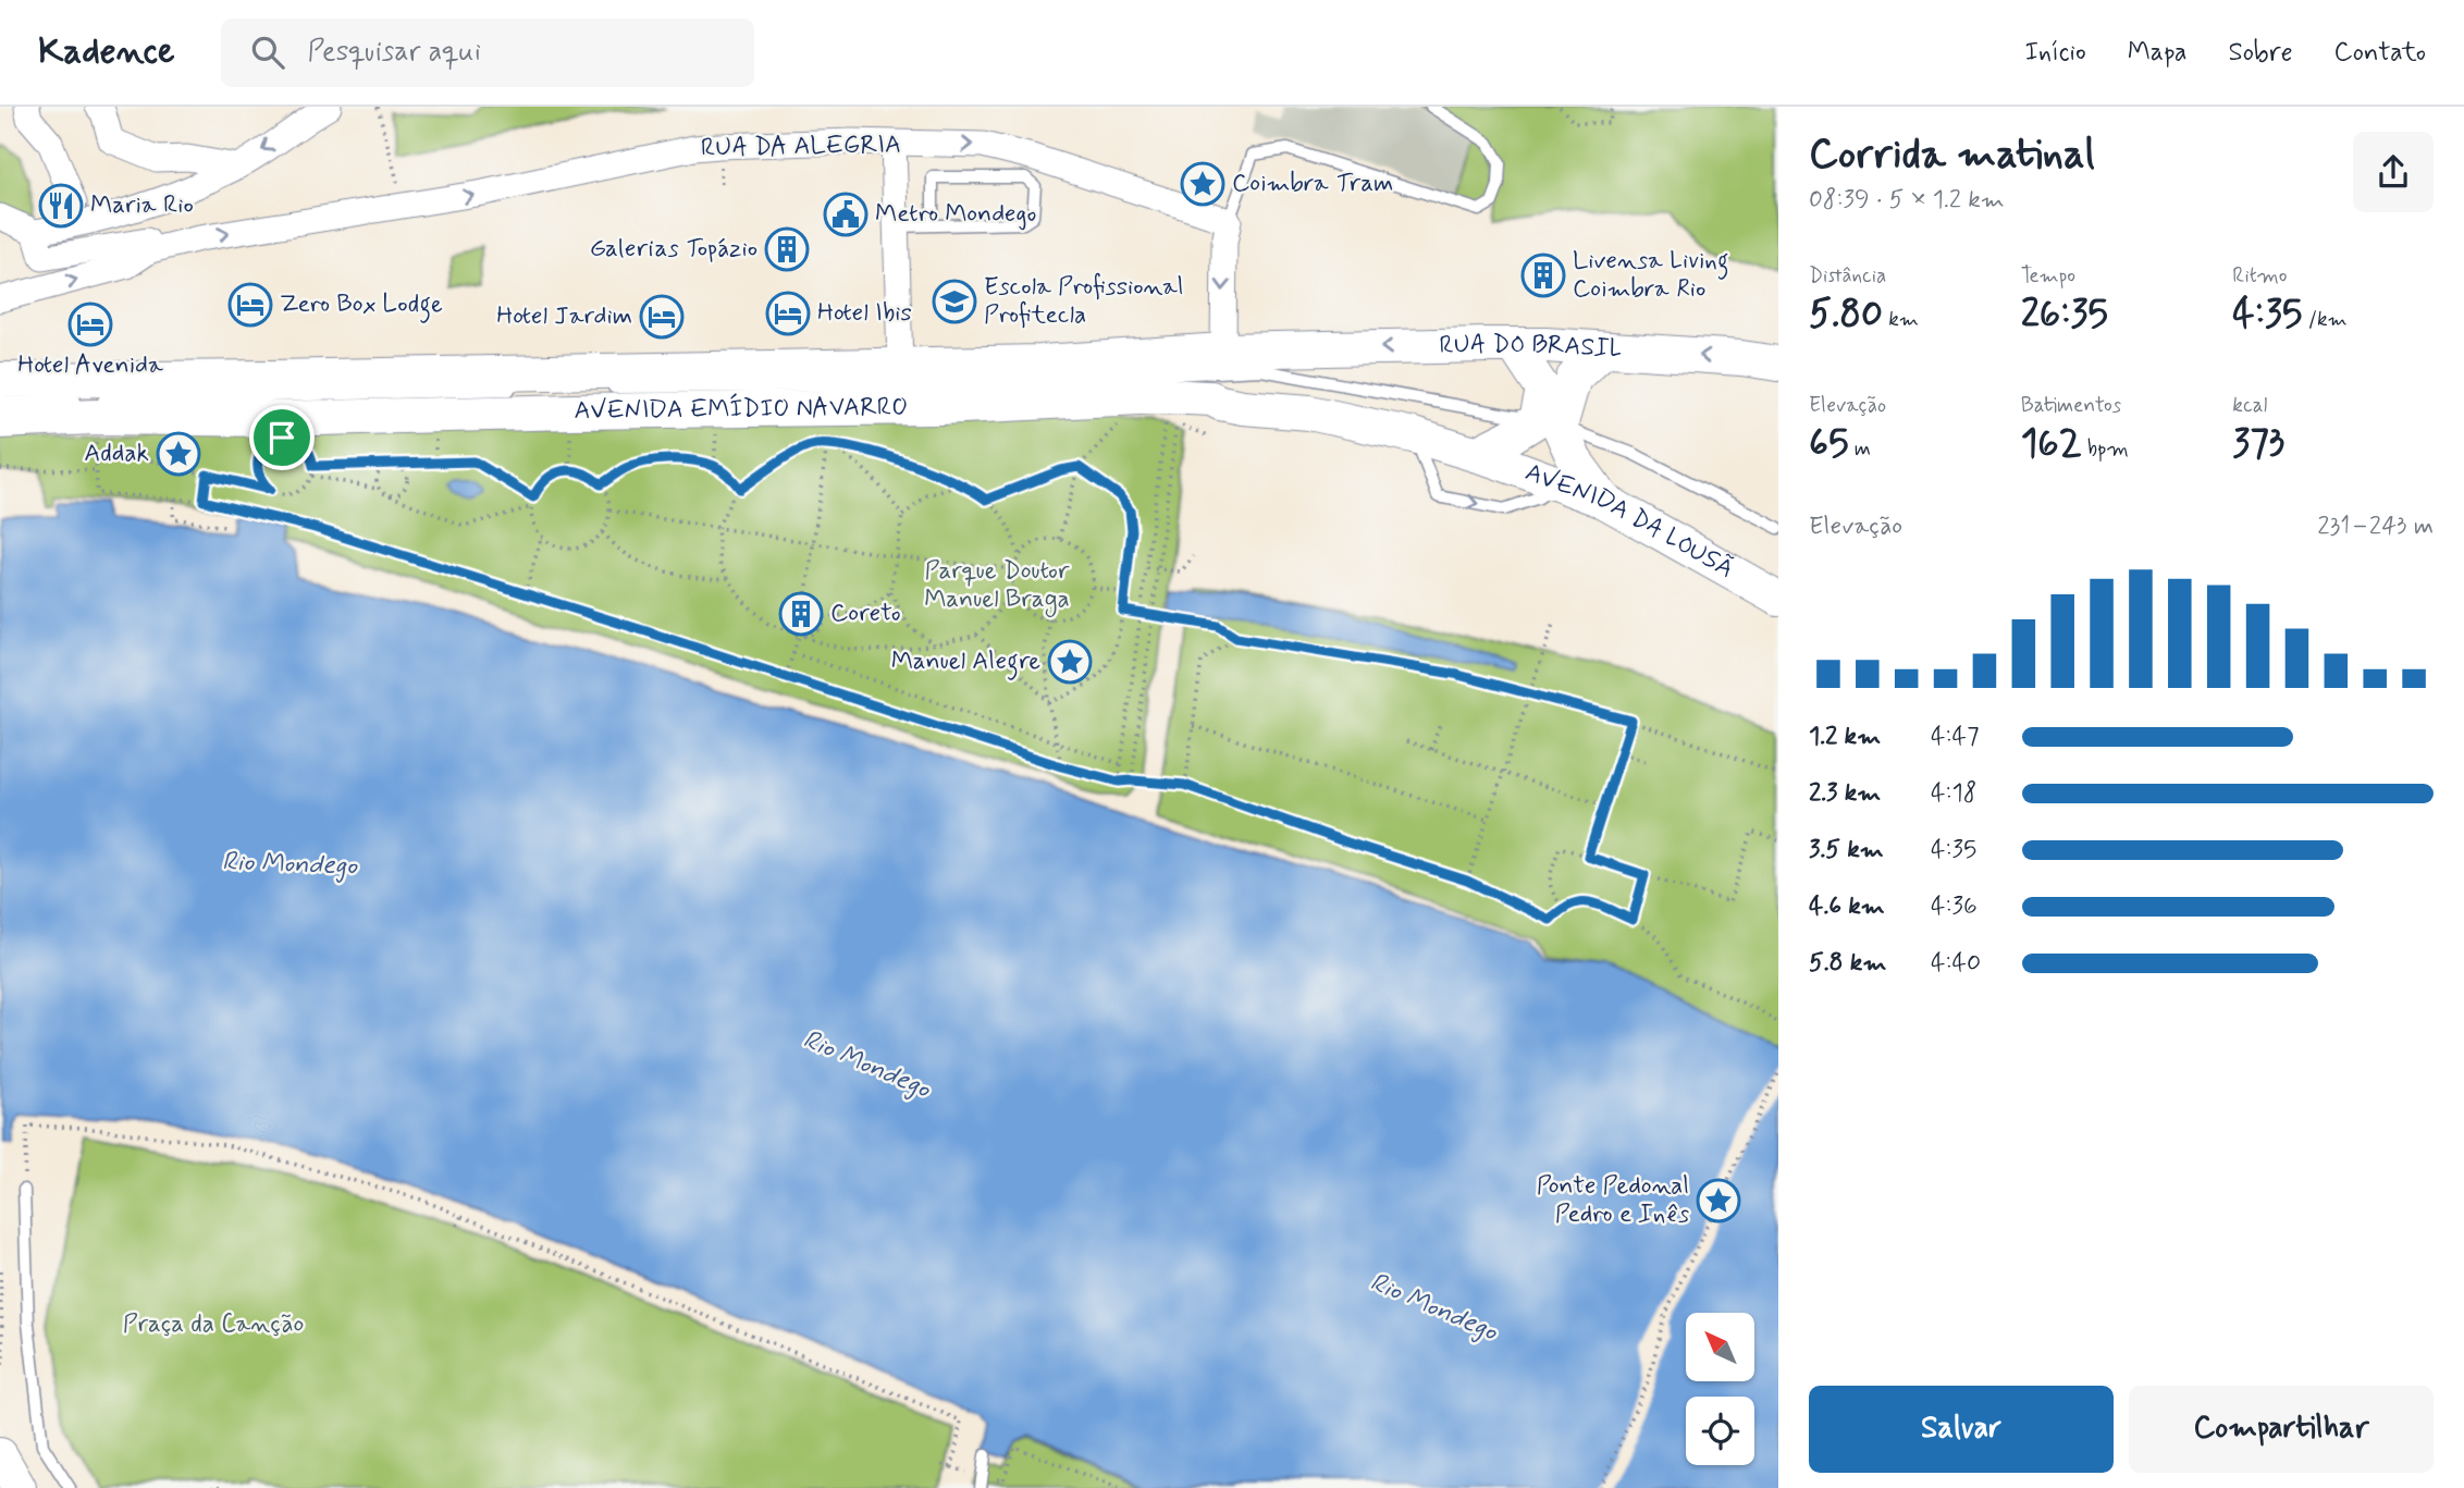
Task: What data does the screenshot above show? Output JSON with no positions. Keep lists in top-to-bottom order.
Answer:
{
  "streets": {
    "main road": ["RUA DO BRASIL", "AVENIDA EMÍDIO NAVARRO", "AVENIDA DA LOUSÃ"],
    "street": ["RUA DA ALEGRIA"]
  },
  "crossings": [
    ["RUA DO BRASIL", "AVENIDA EMÍDIO NAVARRO"],
    ["AVENIDA EMÍDIO NAVARRO", "AVENIDA DA LOUSÃ"]
  ],
  "one_way": ["RUA DA ALEGRIA", "RUA DO BRASIL"],
  "water": ["Rio Mondego"],
  "parks": ["Parque Doutor Manuel Braga", "Praça da Canção"],
  "places": {
    "place": [
      "Coimbra Tram",
      "Addak",
      "Manuel Alegre",
      "Ponte Pedonal Pedro e Inês"
    ],
    "restaurant": ["Maria Rio"],
    "public building": ["Metro Mondego"],
    "building": ["Galerias Topázio", "Livensa Living Coimbra Rio", "Coreto"],
    "school or university": ["Escola Profissional Profitecla"],
    "hotel": [
      "Zero Box Lodge",
      "Hotel Ibis",
      "Hotel Jardim",
      "Hotel Avenida"
    ]
  },
  "north": "top left",
  "page": {
    "header": "Kadence",
    "search": "Pesquisar aqui",
    "nav": [
      "Início",
      "Mapa",
      "Sobre",
      "Contato"
    ],
    "heading": ["Corrida matinal", "08:39 · 5 × 1.2 km"],
    "stats": [
      ["Distância", "5.80 km"],
      ["Tempo", "26:35"],
      ["Ritmo", "4:35 /km"],
      ["Elevação", "65 m"],
      ["Batimentos", "162 bpm"],
      ["kcal", "373"]
    ],
    "chart": ["Elevação", "231–243 m"],
    "list": [
      {
        "name": "1.2 km",
        "note": "4:47"
      },
      {
        "name": "2.3 km",
        "note": "4:18"
      },
      {
        "name": "3.5 km",
        "note": "4:35"
      },
      {
        "name": "4.6 km",
        "note": "4:36"
      },
      {
        "name": "5.8 km",
        "note": "4:40"
      }
    ],
    "buttons": ["Salvar", "Compartilhar"]
  }
}
